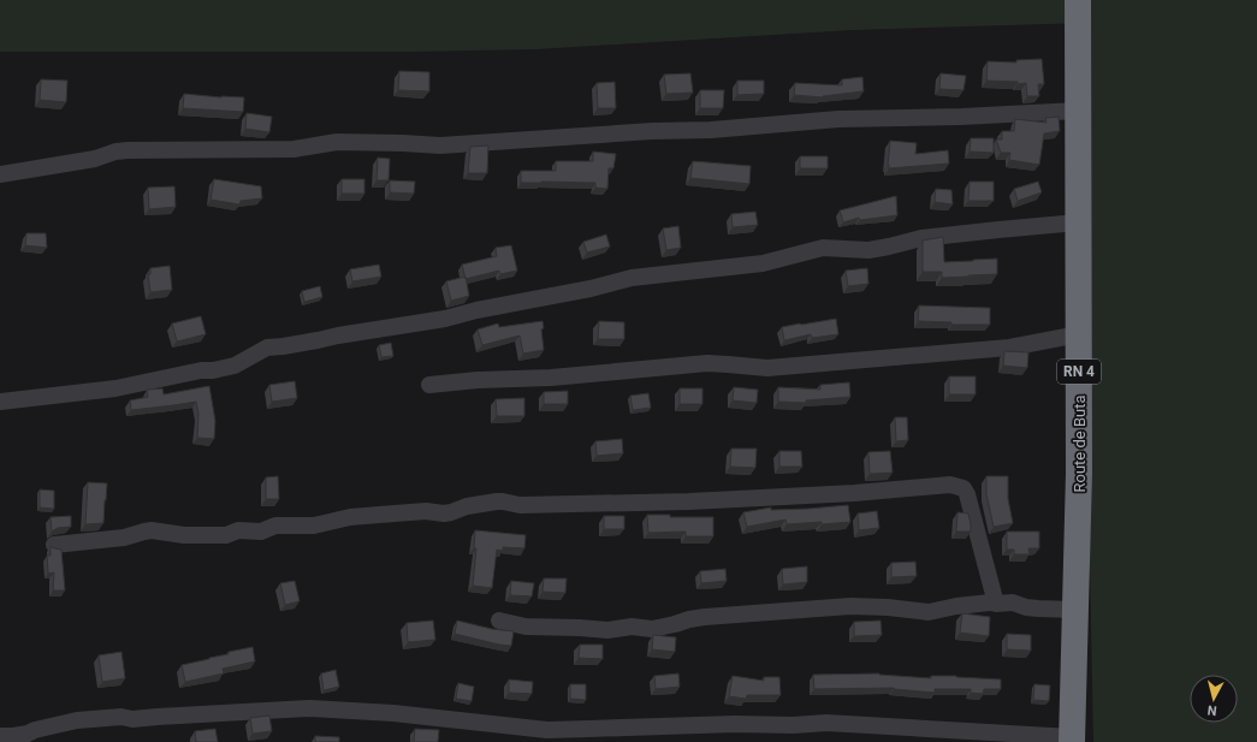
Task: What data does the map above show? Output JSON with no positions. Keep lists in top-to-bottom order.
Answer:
{
  "streets": {
    "highway": ["RN 4", "Route de Buta"]
  },
  "north": "bottom"
}
